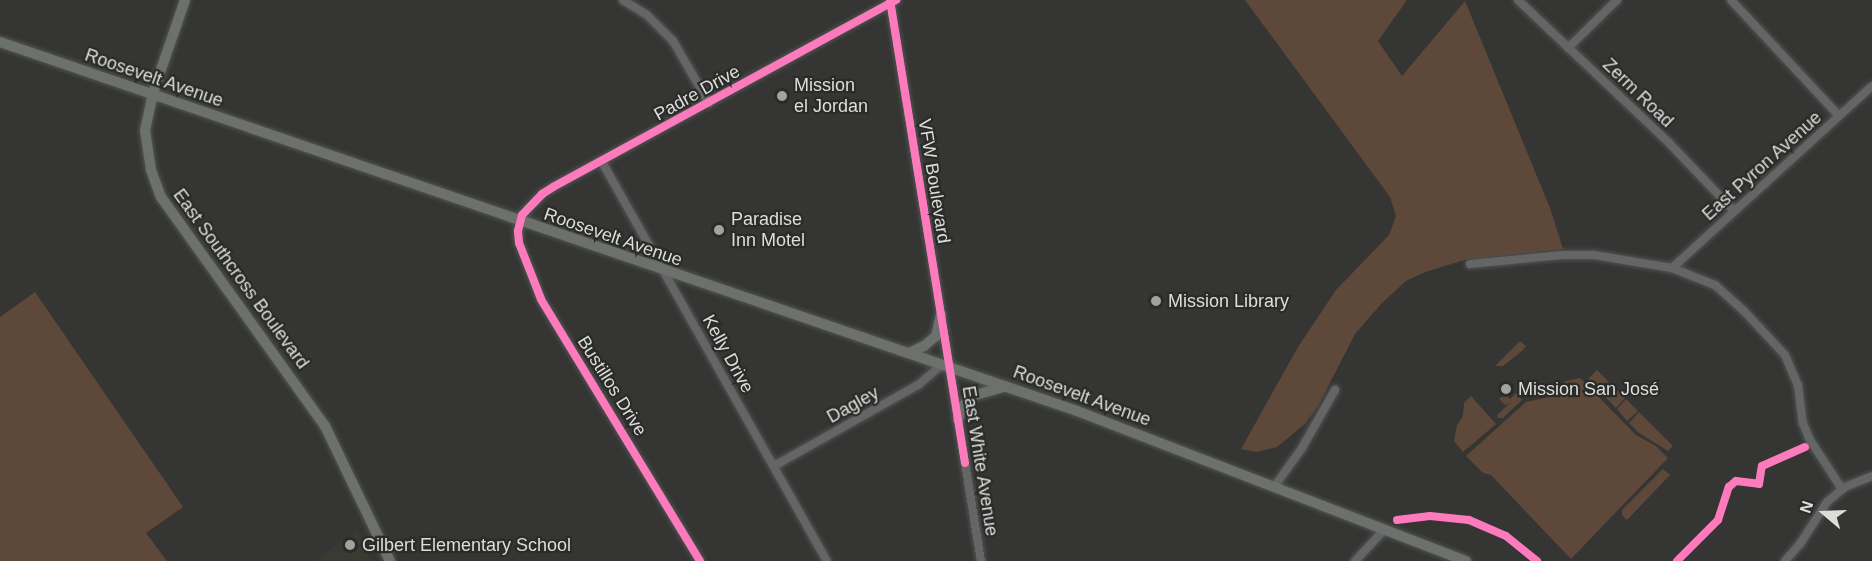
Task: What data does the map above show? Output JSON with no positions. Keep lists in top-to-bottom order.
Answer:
{
  "streets": {
    "main road": ["Roosevelt Avenue", "East Southcross Boulevard"],
    "street": [
      "Padre Drive",
      "Zerm Road",
      "East Pyron Avenue",
      "VFW Boulevard",
      "Kelly Drive",
      "Bustillos Drive",
      "Dagley",
      "East White Avenue"
    ]
  },
  "crossings": [
    ["Roosevelt Avenue", "Padre Drive"],
    ["Roosevelt Avenue", "VFW Boulevard"],
    ["Roosevelt Avenue", "East Southcross Boulevard"],
    ["Roosevelt Avenue", "Kelly Drive"],
    ["Roosevelt Avenue", "Bustillos Drive"],
    ["Roosevelt Avenue", "Dagley"],
    ["Roosevelt Avenue", "East White Avenue"],
    ["Padre Drive", "VFW Boulevard"],
    ["Padre Drive", "Kelly Drive"],
    ["Padre Drive", "Bustillos Drive"],
    ["Zerm Road", "East Pyron Avenue"],
    ["VFW Boulevard", "Dagley"],
    ["VFW Boulevard", "East White Avenue"],
    ["Kelly Drive", "Dagley"],
    ["Dagley", "East White Avenue"]
  ],
  "places": [
    "Mission el Jordan",
    "Paradise Inn Motel",
    "Mission Library",
    "Mission San José",
    "Gilbert Elementary School"
  ],
  "north": "left"
}
